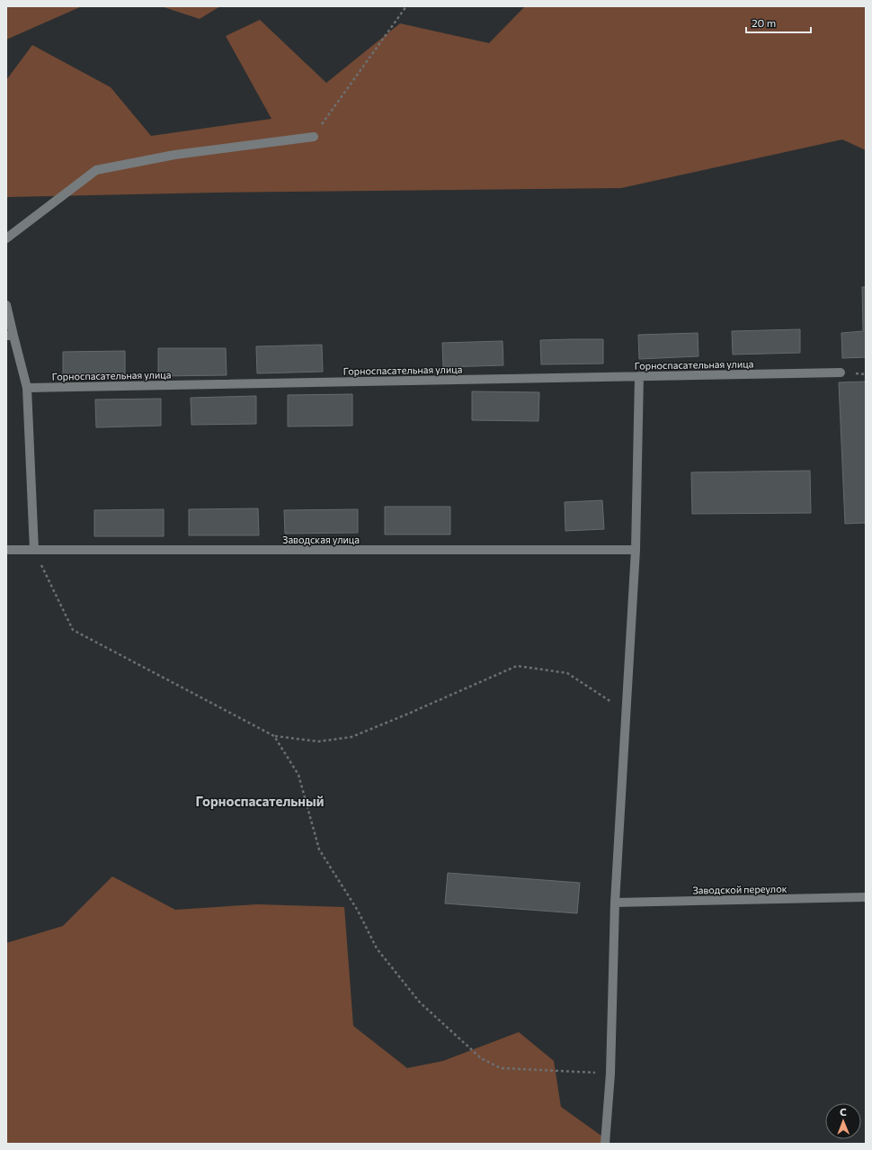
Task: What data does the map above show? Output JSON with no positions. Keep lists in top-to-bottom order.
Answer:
{
  "streets": {
    "street": ["Горноспасательная улица", "Заводская улица", "Заводской переулок"]
  },
  "districts": ["Горноспасательный"],
  "scale_bar": "20 m",
  "north": "top"
}
